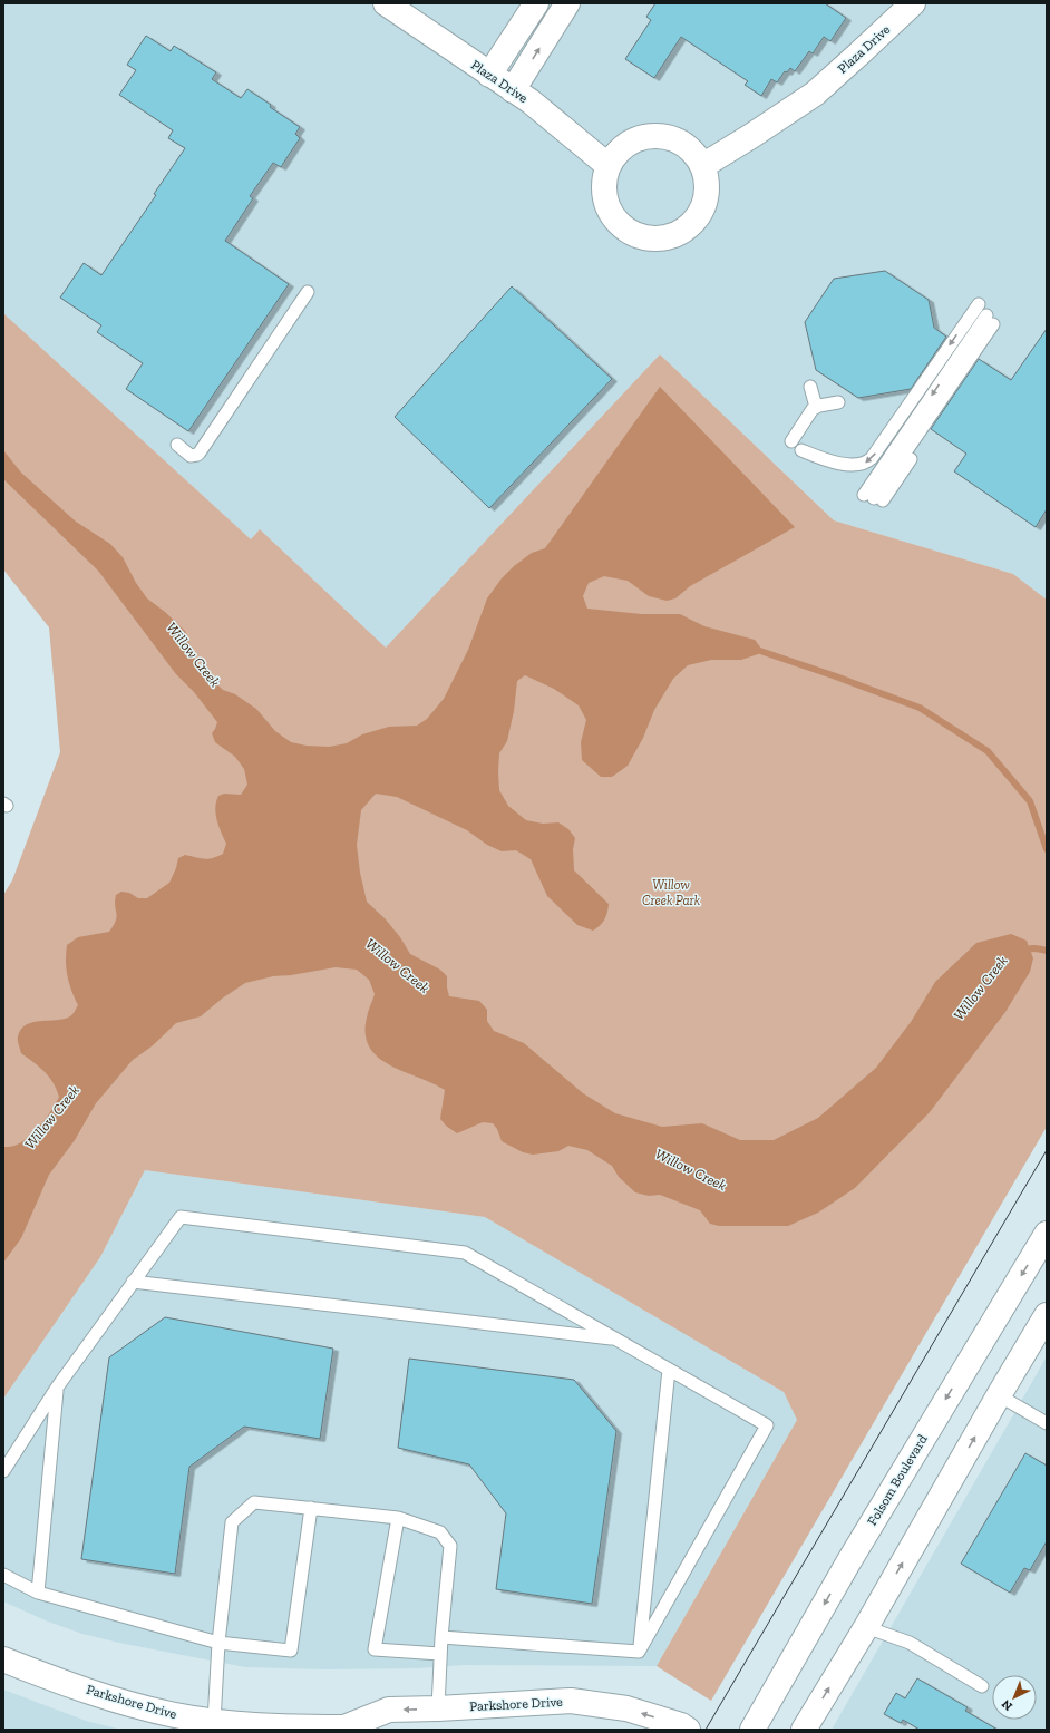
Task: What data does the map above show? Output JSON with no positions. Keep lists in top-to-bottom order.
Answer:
{
  "streets": {
    "street": ["Plaza Drive", "Folsom Boulevard", "Parkshore Drive"]
  },
  "one_way": ["Parkshore Drive"],
  "water": ["Willow Creek"],
  "parks": ["Willow Creek Park"],
  "north": "bottom left"
}
